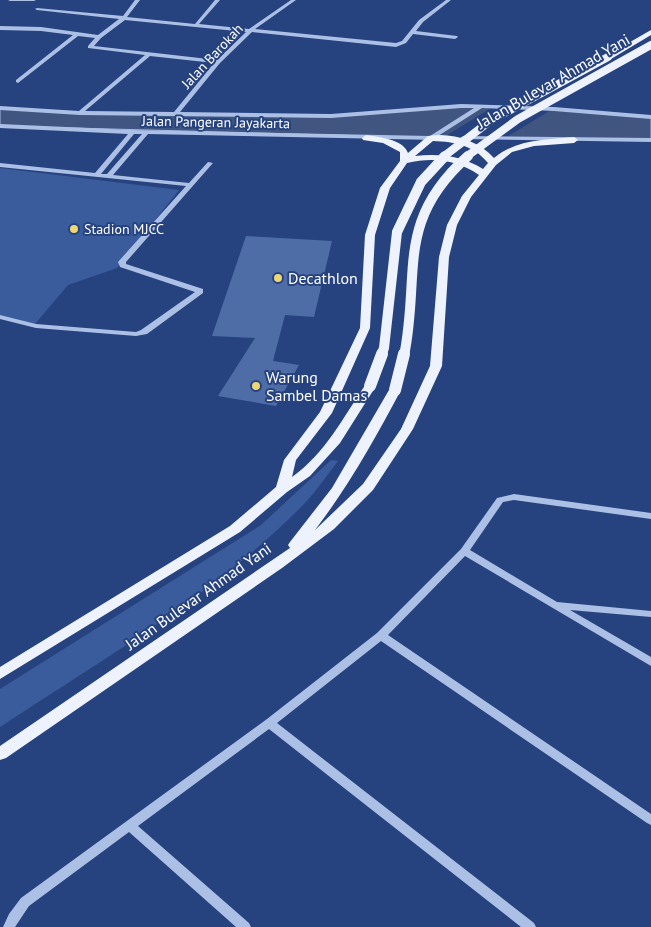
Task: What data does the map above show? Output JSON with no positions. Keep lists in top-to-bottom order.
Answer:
{
  "streets": {
    "main road": ["Jalan Bulevar Ahmad Yani"],
    "street": ["Jalan Barokah", "Jalan Pangeran Jayakarta"]
  },
  "places": ["Stadion MJCC", "Decathlon", "Warung Sambel Damas"]
}
